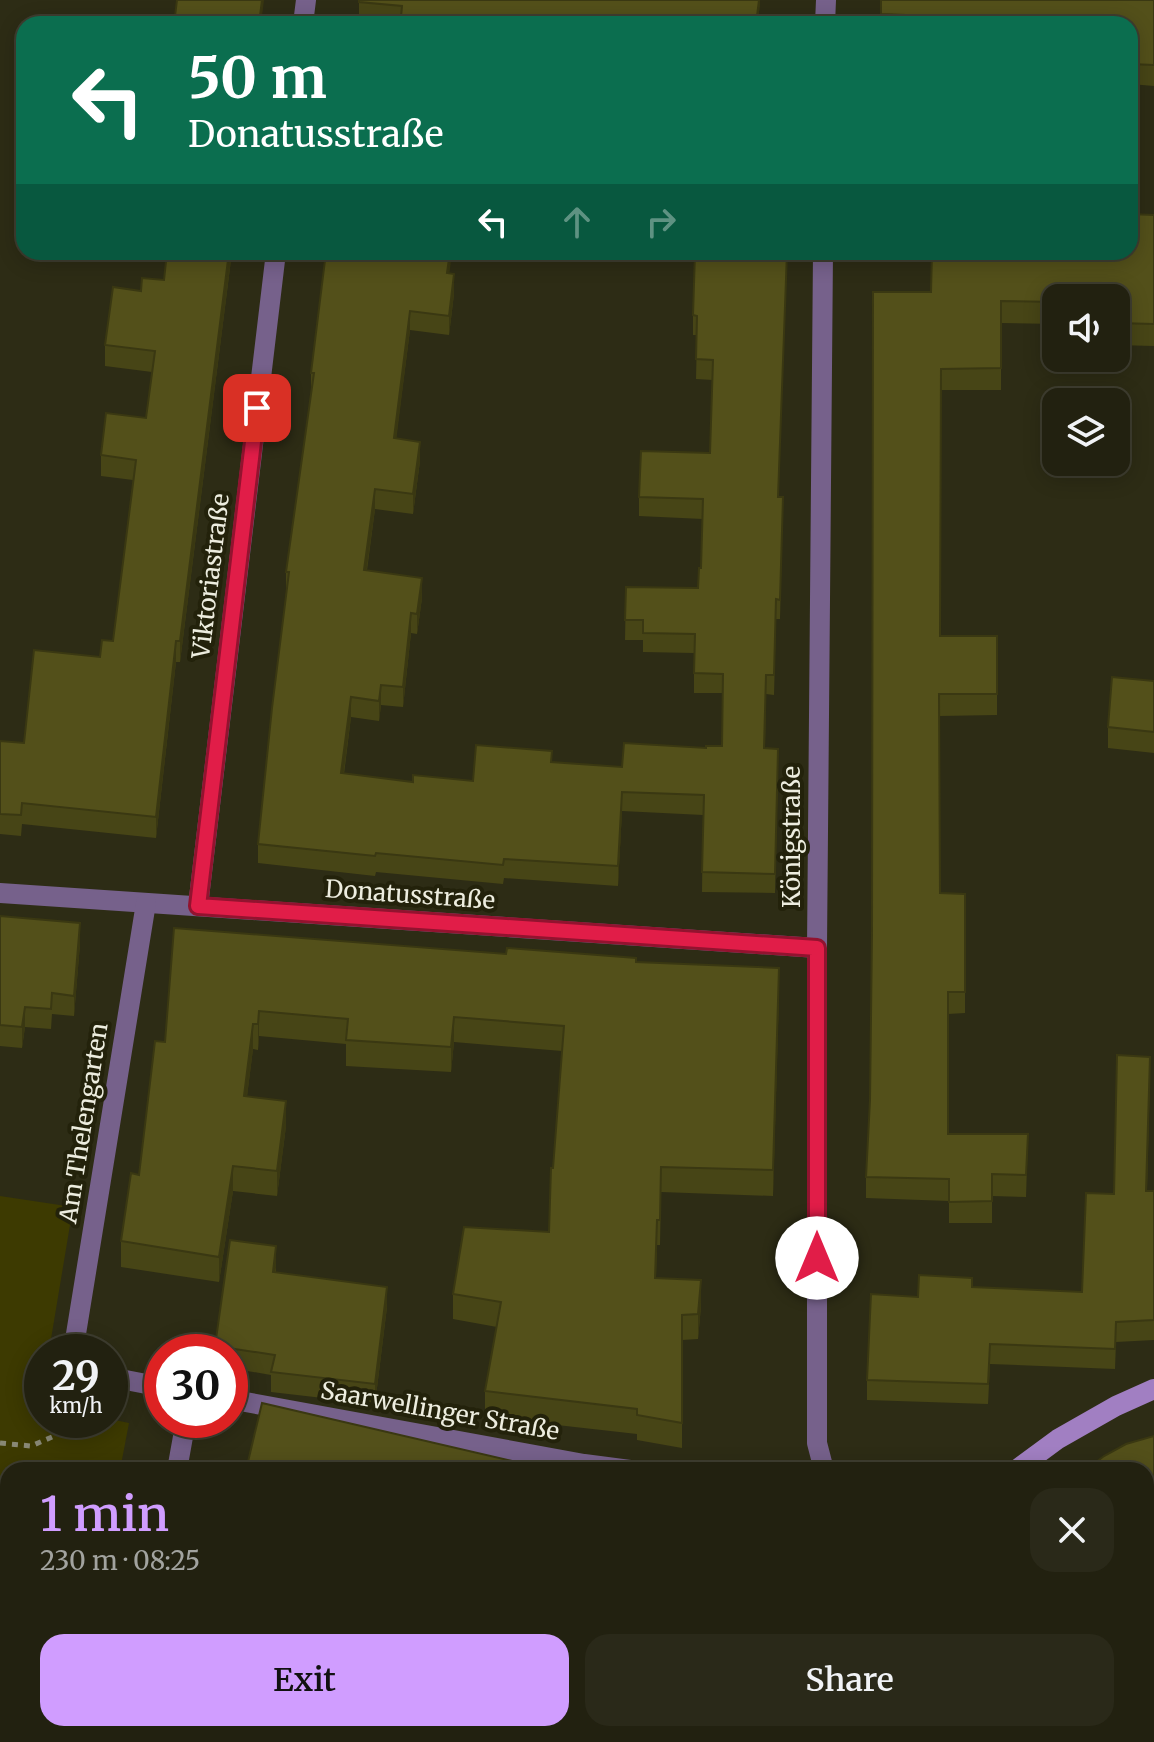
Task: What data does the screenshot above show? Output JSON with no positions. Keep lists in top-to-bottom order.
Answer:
{
  "streets": {
    "street": [
      "Viktoriastraße",
      "Königstraße",
      "Donatusstraße",
      "Am Thelengarten",
      "Saarwellinger Straße"
    ]
  },
  "crossings": [
    ["Viktoriastraße", "Donatusstraße"],
    ["Königstraße", "Donatusstraße"],
    ["Donatusstraße", "Am Thelengarten"]
  ],
  "page": {
    "turn": ["50 m", "Donatusstraße"],
    "speed": "29 km/h",
    "limit": "30",
    "heading": ["1 min", "230 m · 08:25"],
    "buttons": ["Exit", "Share"]
  }
}
